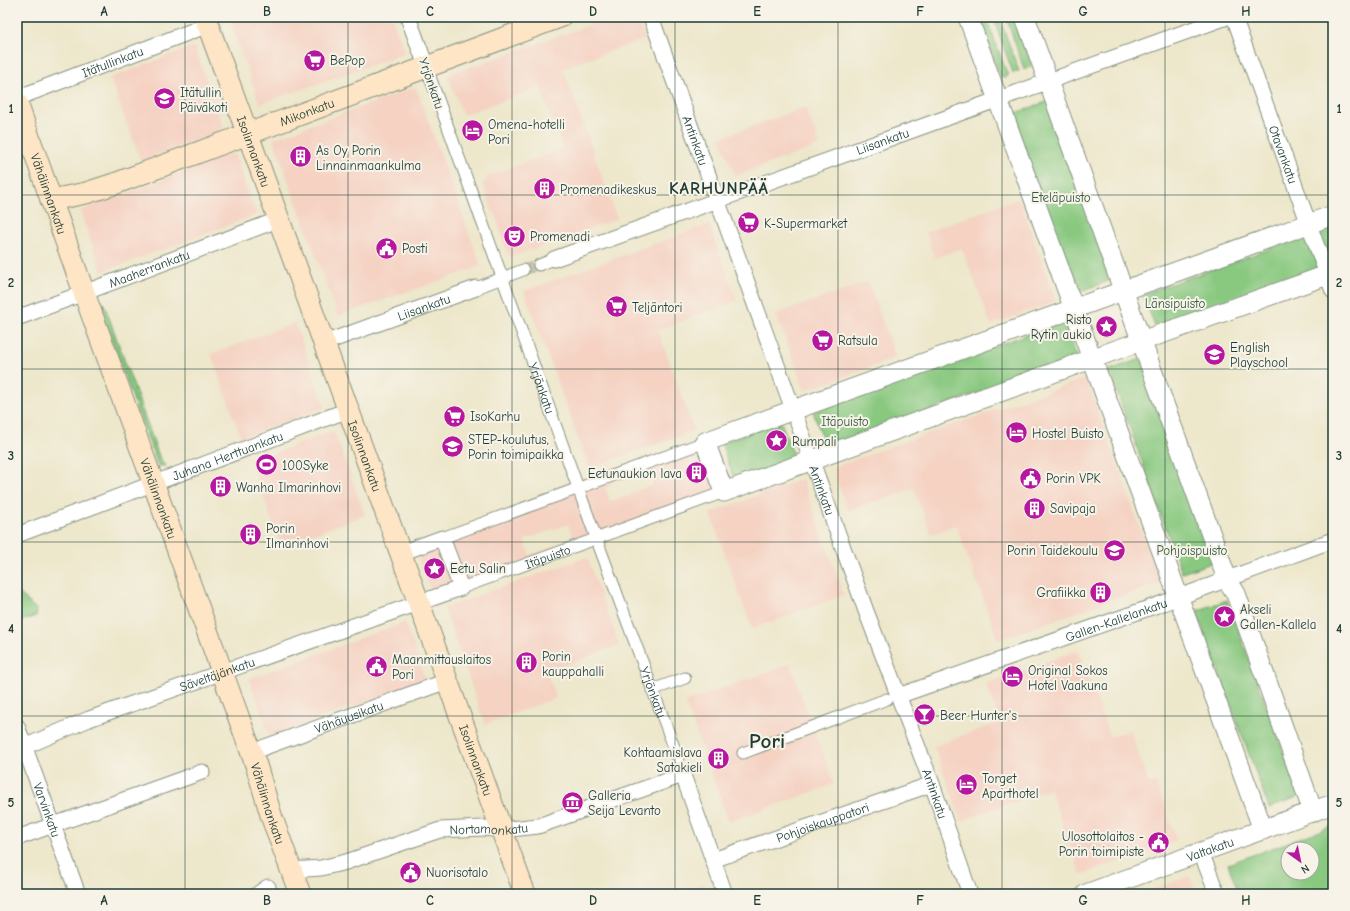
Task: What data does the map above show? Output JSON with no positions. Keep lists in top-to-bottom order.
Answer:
{
  "streets": {
    "main road": ["Mikonkatu", "Isolinnankatu", "Vähälinnankatu"],
    "street": [
      "Itätullinkatu",
      "Yrjönkatu",
      "Antinkatu",
      "Liisankatu",
      "Otavankatu",
      "Maaherrankatu",
      "Juhana Herttuankatu",
      "Itäpuisto",
      "Gallen-Kallelankatu",
      "Säveltäjänkatu",
      "Vähäuusikatu",
      "Varvinkatu",
      "Pohjoiskauppatori",
      "Nortamonkatu",
      "Valtakatu"
    ]
  },
  "crossings": [
    ["Itätullinkatu", "Isolinnankatu"],
    ["Yrjönkatu", "Mikonkatu"],
    ["Yrjönkatu", "Liisankatu"],
    ["Yrjönkatu", "Itäpuisto"],
    ["Mikonkatu", "Isolinnankatu"],
    ["Mikonkatu", "Vähälinnankatu"],
    ["Antinkatu", "Liisankatu"],
    ["Antinkatu", "Itäpuisto"],
    ["Antinkatu", "Gallen-Kallelankatu"],
    ["Antinkatu", "Pohjoiskauppatori"],
    ["Liisankatu", "Isolinnankatu"],
    ["Isolinnankatu", "Maaherrankatu"],
    ["Isolinnankatu", "Juhana Herttuankatu"],
    ["Isolinnankatu", "Itäpuisto"],
    ["Isolinnankatu", "Säveltäjänkatu"],
    ["Isolinnankatu", "Vähäuusikatu"],
    ["Isolinnankatu", "Nortamonkatu"],
    ["Vähälinnankatu", "Maaherrankatu"],
    ["Vähälinnankatu", "Juhana Herttuankatu"],
    ["Vähälinnankatu", "Säveltäjänkatu"],
    ["Vähälinnankatu", "Vähäuusikatu"],
    ["Vähälinnankatu", "Nortamonkatu"],
    ["Itäpuisto", "Säveltäjänkatu"],
    ["Säveltäjänkatu", "Varvinkatu"],
    ["Pohjoiskauppatori", "Nortamonkatu"]
  ],
  "districts": ["KARHUNPÄÄ", "Pori"],
  "parks": [
    "Eteläpuisto",
    "Länsipuisto",
    "Itäpuisto",
    "Pohjoispuisto"
  ],
  "places": {
    "supermarket": [
      "BePop",
      "K-Supermarket",
      "Teljäntori",
      "Ratsula",
      "IsoKarhu"
    ],
    "school or university": [
      "Itätullin Päiväkoti",
      "English Playschool",
      "STEP-koulutus, Porin toimipaikka",
      "Porin Taidekoulu"
    ],
    "hotel": [
      "Omena-hotelli Pori",
      "Hostel Buisto",
      "Original Sokos Hotel Vaakuna",
      "Torget Aparthotel"
    ],
    "building": [
      "As Oy Porin Linnainmaankulma",
      "Promenadikeskus",
      "Eetunaukion lava",
      "Wanha Ilmarinhovi",
      "Savipaja",
      "Porin Ilmarinhovi",
      "Grafiikka",
      "Porin kauppahalli",
      "Kohtaamislava Satakieli"
    ],
    "theatre": ["Promenadi"],
    "public building": [
      "Posti",
      "Porin VPK",
      "Maanmittauslaitos Pori",
      "Ulosottolaitos - Porin toimipiste",
      "Nuorisotalo"
    ],
    "place": [
      "Risto Rytin aukio",
      "Rumpali",
      "Eetu Salin",
      "Akseli Gallen-Kallela"
    ],
    "sports": ["100Syke"],
    "bar": ["Beer Hunter's"],
    "museum": ["Galleria Seija Levanto"]
  },
  "north": "bottom right",
  "grid": {
    "columns": [
      "A",
      "B",
      "C",
      "D",
      "E",
      "F",
      "G",
      "H"
    ],
    "rows": [
      "1",
      "2",
      "3",
      "4",
      "5"
    ]
  }
}
